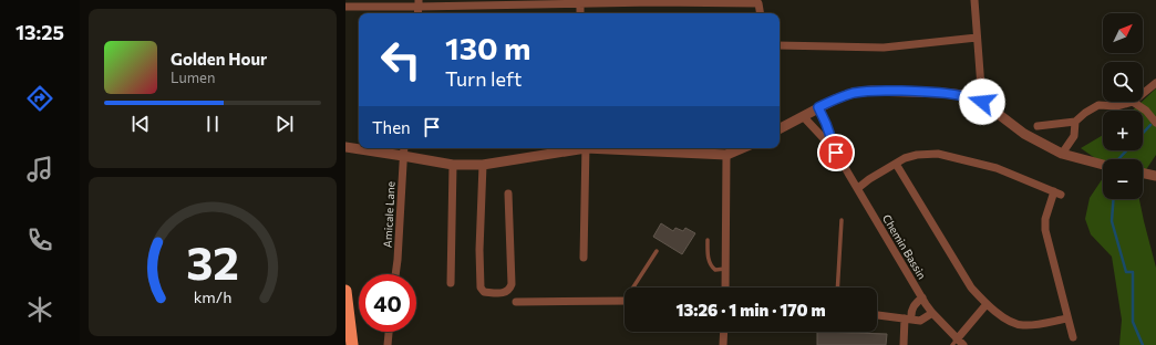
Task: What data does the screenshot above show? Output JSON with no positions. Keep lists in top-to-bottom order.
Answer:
{
  "streets": {
    "street": ["Amicale Lane", "Chemin Bassin"]
  },
  "north": "top right",
  "page": {
    "tabs": "13:25",
    "map_buttons": ["+", "−"],
    "turn": ["130 m", "Turn left"],
    "song": ["Golden Hour", "Lumen"],
    "then": "Then",
    "limit": "40",
    "trip": "13:26 · 1 min · 170 m",
    "gauge": ["32", "km/h"]
  }
}
